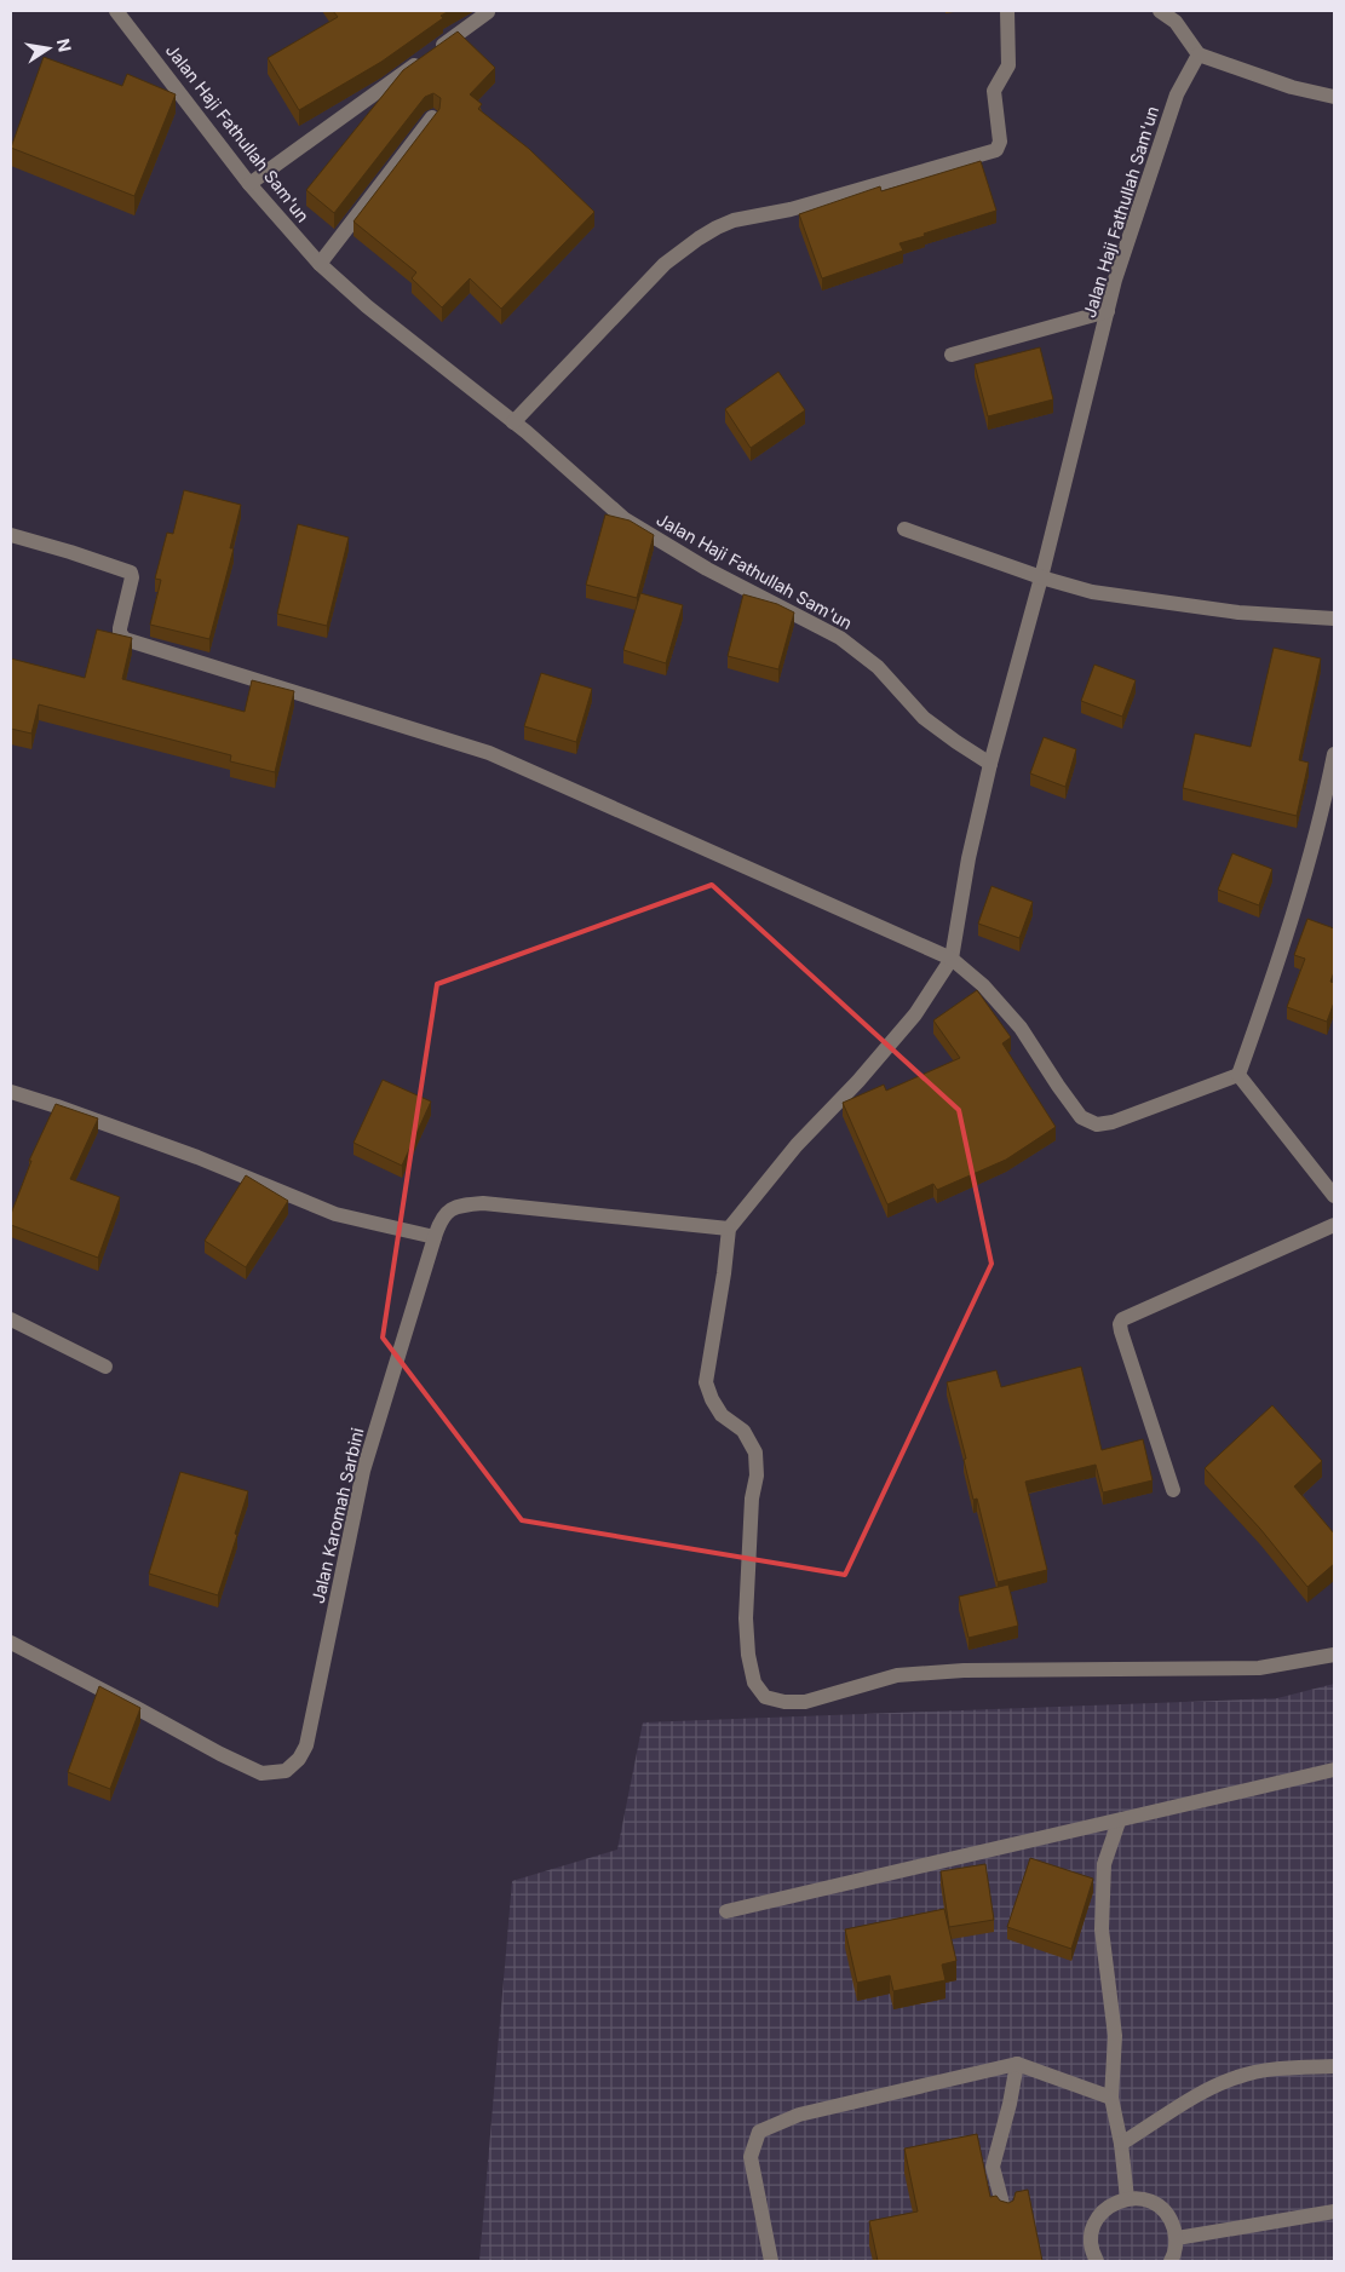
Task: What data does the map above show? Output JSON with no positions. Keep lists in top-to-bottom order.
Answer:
{
  "streets": {
    "street": ["Jalan Haji Fathullah Sam'un", "Jalan Karomah Sarbini"]
  },
  "north": "right"
}
